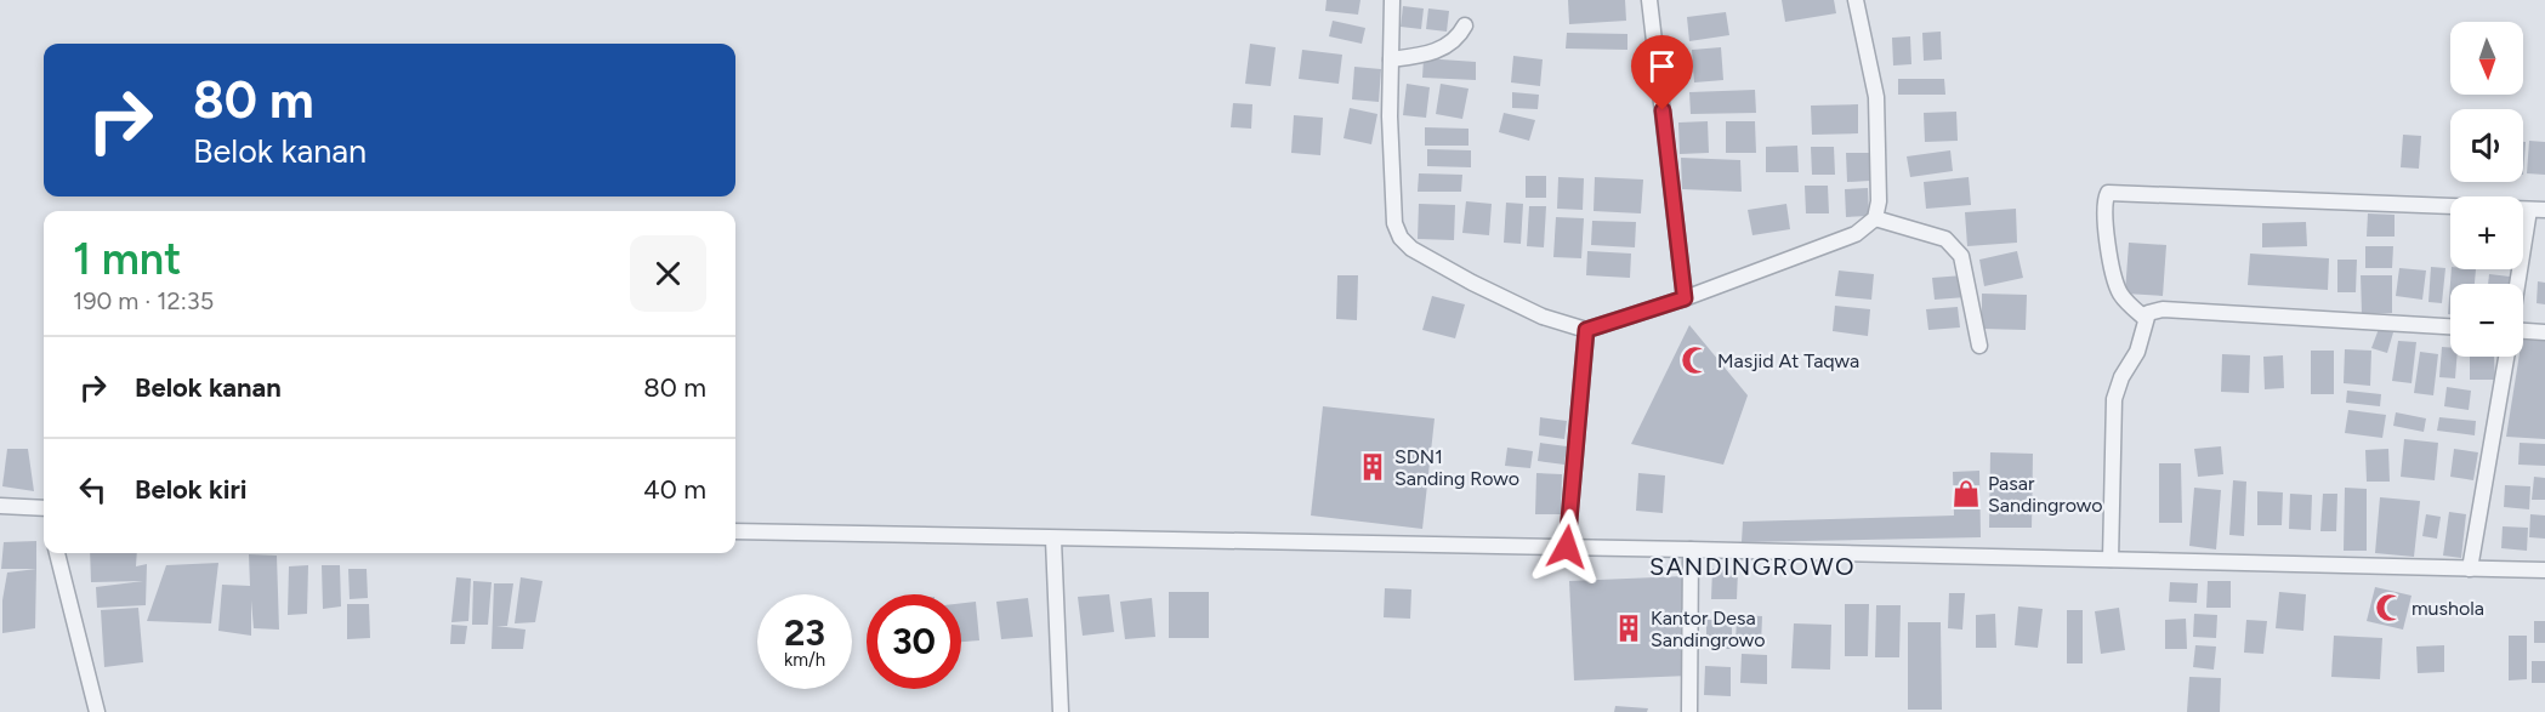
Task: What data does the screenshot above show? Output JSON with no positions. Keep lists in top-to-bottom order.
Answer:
{
  "districts": ["SANDINGROWO"],
  "places": {
    "mosque": ["Masjid At Taqwa", "mushola"],
    "building": ["SDN1 Sanding Rowo", "Kantor Desa Sandingrowo"],
    "shop": ["Pasar Sandingrowo"]
  },
  "north": "bottom",
  "page": {
    "map_buttons": ["+", "−"],
    "turn": ["80 m", "Belok kanan"],
    "heading": ["1 mnt", "190 m · 12:35"],
    "list": [
      {
        "name": "Belok kanan",
        "value": "80 m"
      },
      {
        "name": "Belok kiri",
        "value": "40 m"
      }
    ],
    "speed": "23 km/h",
    "limit": "30"
  }
}
